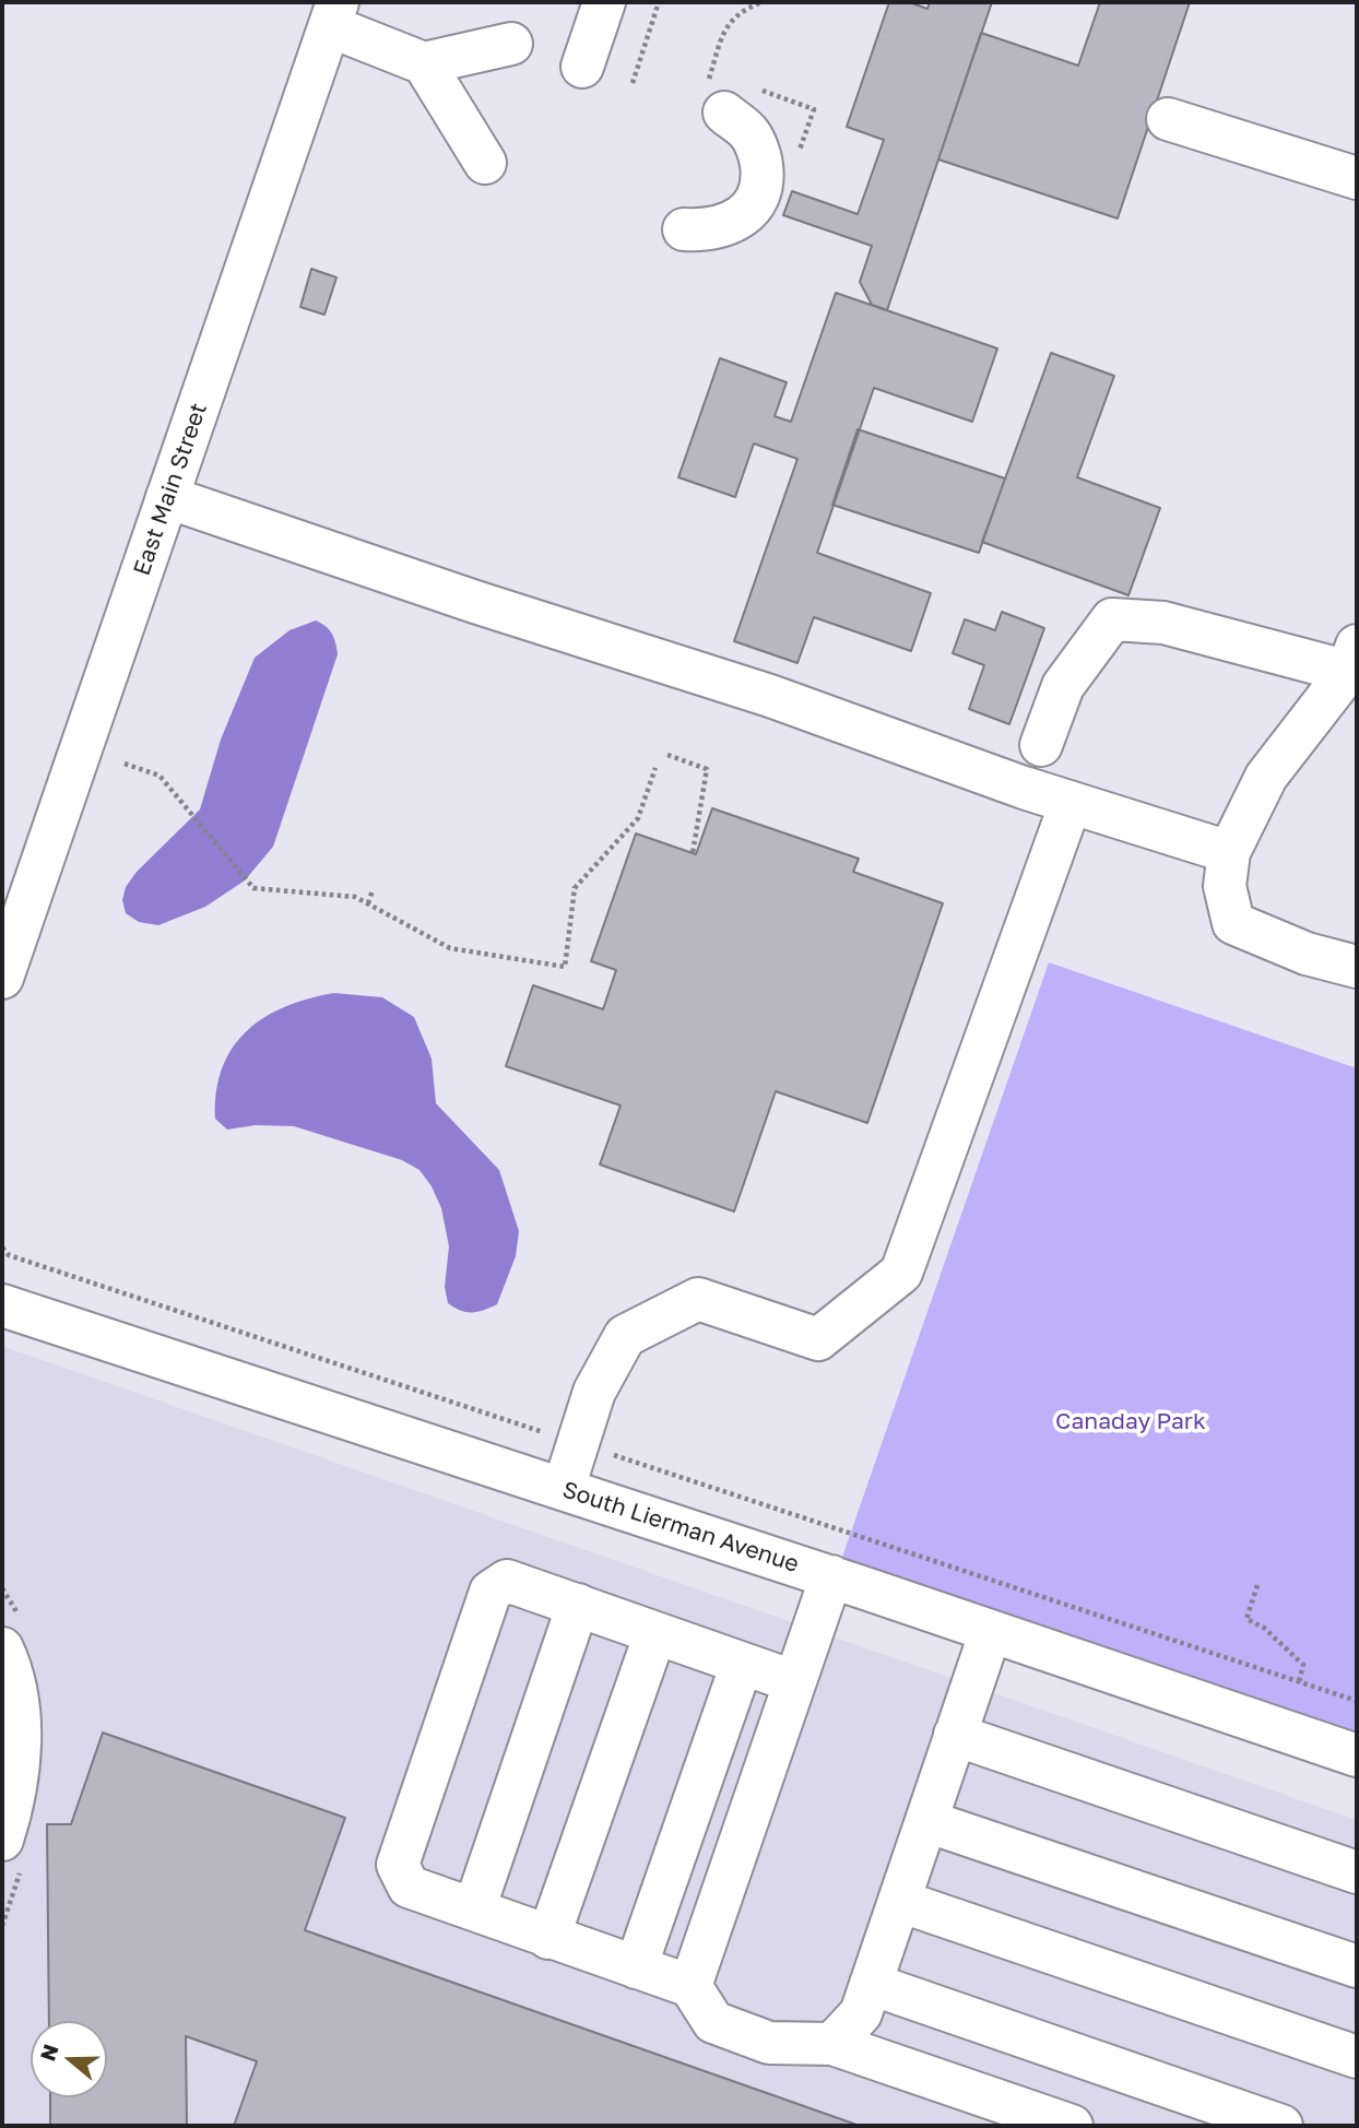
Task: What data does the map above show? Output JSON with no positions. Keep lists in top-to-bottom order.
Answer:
{
  "streets": {
    "street": ["East Main Street", "South Lierman Avenue"]
  },
  "parks": ["Canaday Park"],
  "north": "left"
}
